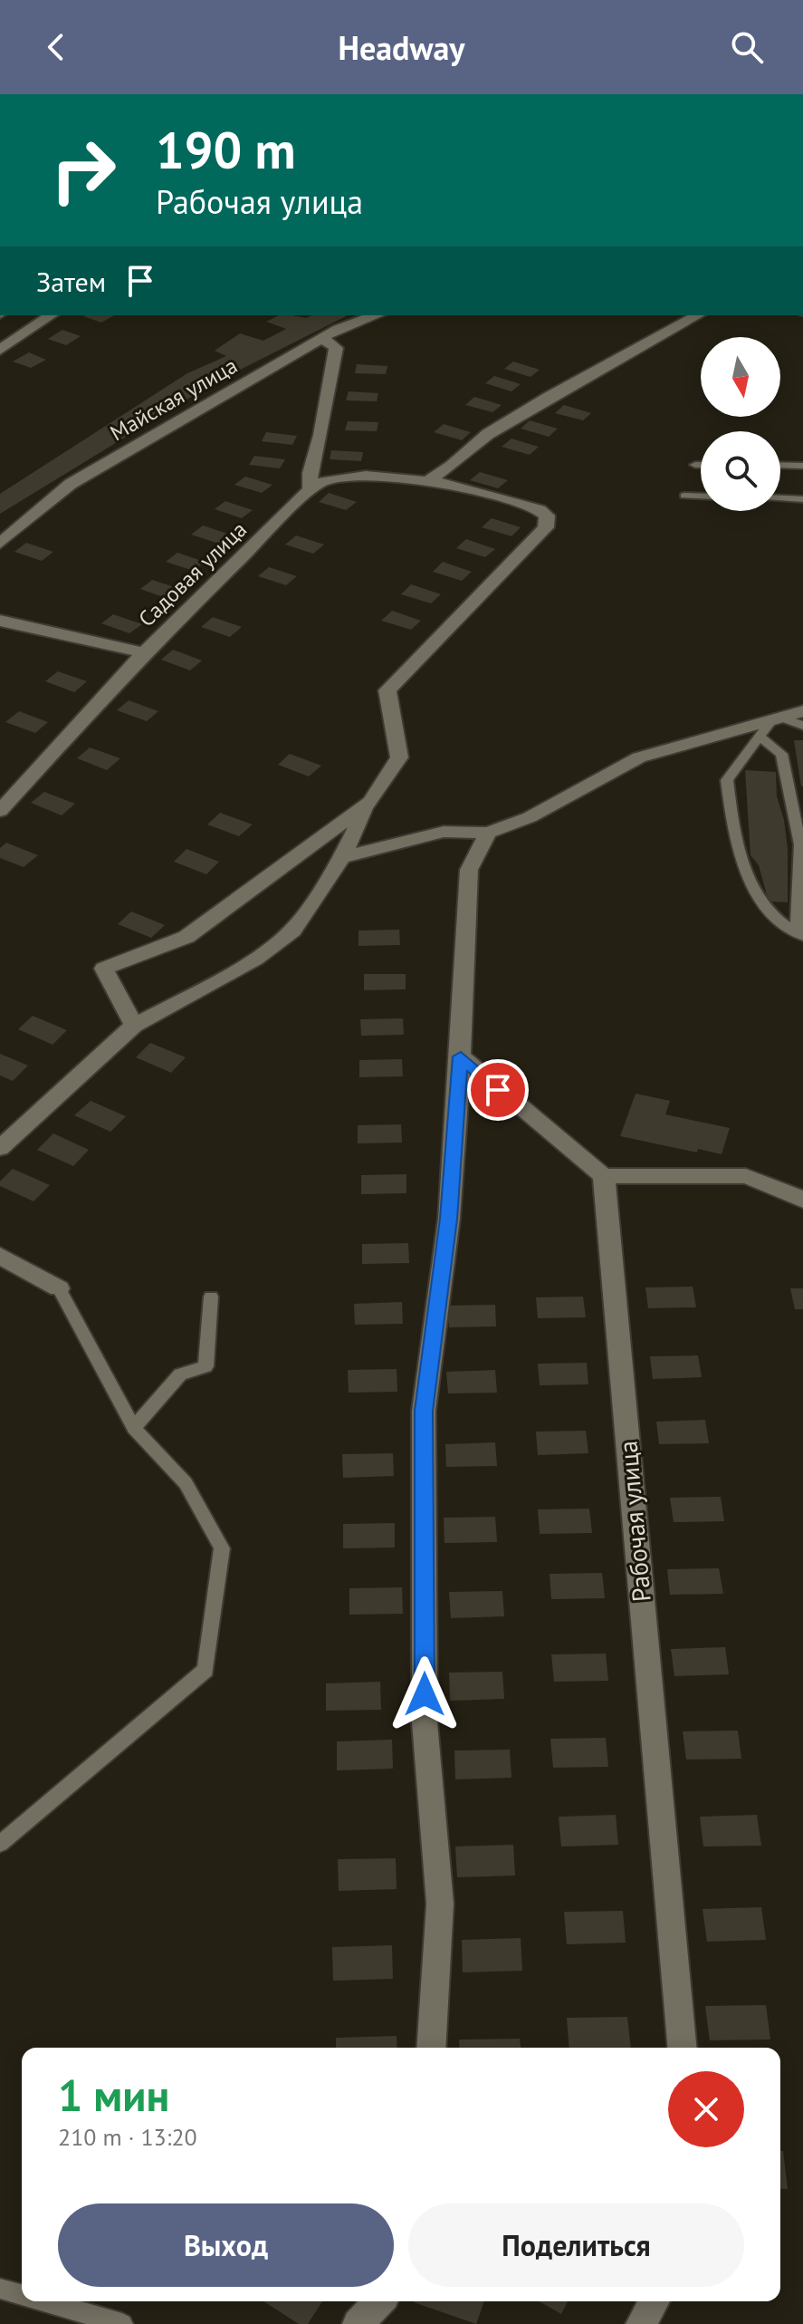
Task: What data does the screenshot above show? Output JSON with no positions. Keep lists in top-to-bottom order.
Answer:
{
  "streets": {
    "street": ["Майская улица", "Садовая улица", "Рабочая улица"]
  },
  "north": "bottom",
  "page": {
    "header": "Headway",
    "turn": ["190 m", "Рабочая улица"],
    "then": "Затем",
    "heading": ["1 мин", "210 m · 13:20"],
    "buttons": ["Выход", "Поделиться"]
  }
}
